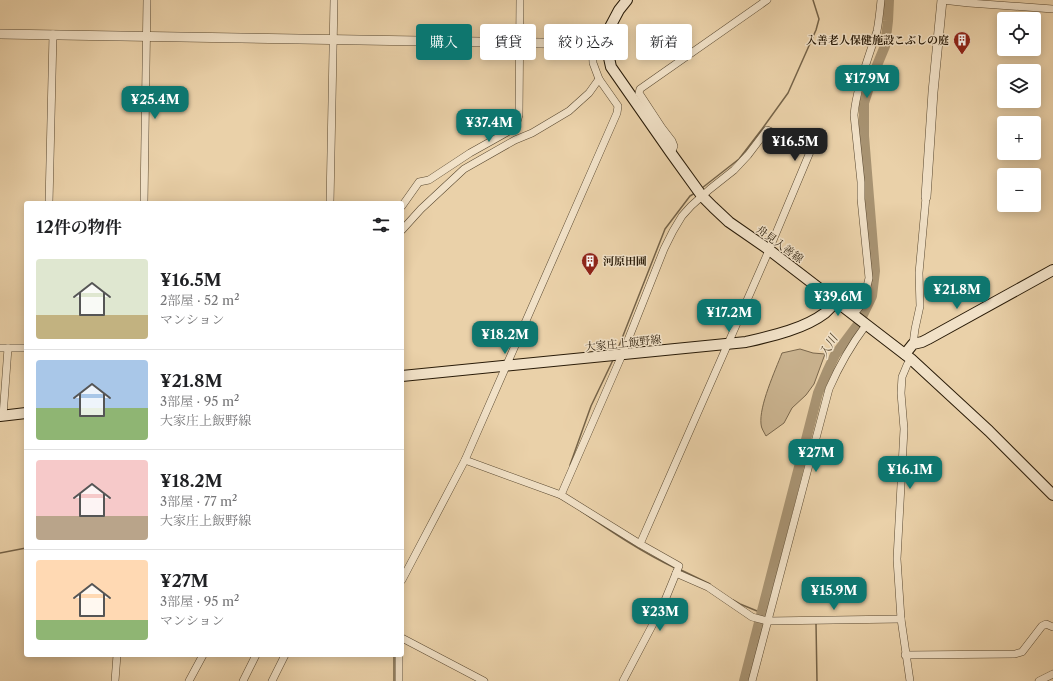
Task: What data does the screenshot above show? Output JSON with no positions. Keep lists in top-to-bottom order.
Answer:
{
  "streets": {
    "main road": ["舟見入善線", "大家庄上飯野線"]
  },
  "crossings": [
    ["舟見入善線", "大家庄上飯野線"]
  ],
  "water": ["入川"],
  "places": {
    "building": ["入善老人保健施設こぶしの庭", "河原田圃"]
  },
  "page": {
    "map_buttons": ["+", "−"],
    "chip": [
      "購入",
      "賃貸",
      "絞り込み",
      "新着"
    ],
    "price": [
      "¥17.9M",
      "¥25.4M",
      "¥37.4M",
      "¥16.5M",
      "¥21.8M",
      "¥39.6M",
      "¥17.2M",
      "¥18.2M",
      "¥27M",
      "¥16.1M",
      "¥15.9M",
      "¥23M"
    ],
    "heading": "12件の物件",
    "list": [
      {
        "name": "¥16.5M",
        "note": "2部屋 · 52 m² · マンション"
      },
      {
        "name": "¥21.8M",
        "note": "3部屋 · 95 m² · 大家庄上飯野線"
      },
      {
        "name": "¥18.2M",
        "note": "3部屋 · 77 m² · 大家庄上飯野線"
      },
      {
        "name": "¥27M",
        "note": "3部屋 · 95 m² · マンション"
      }
    ]
  }
}
